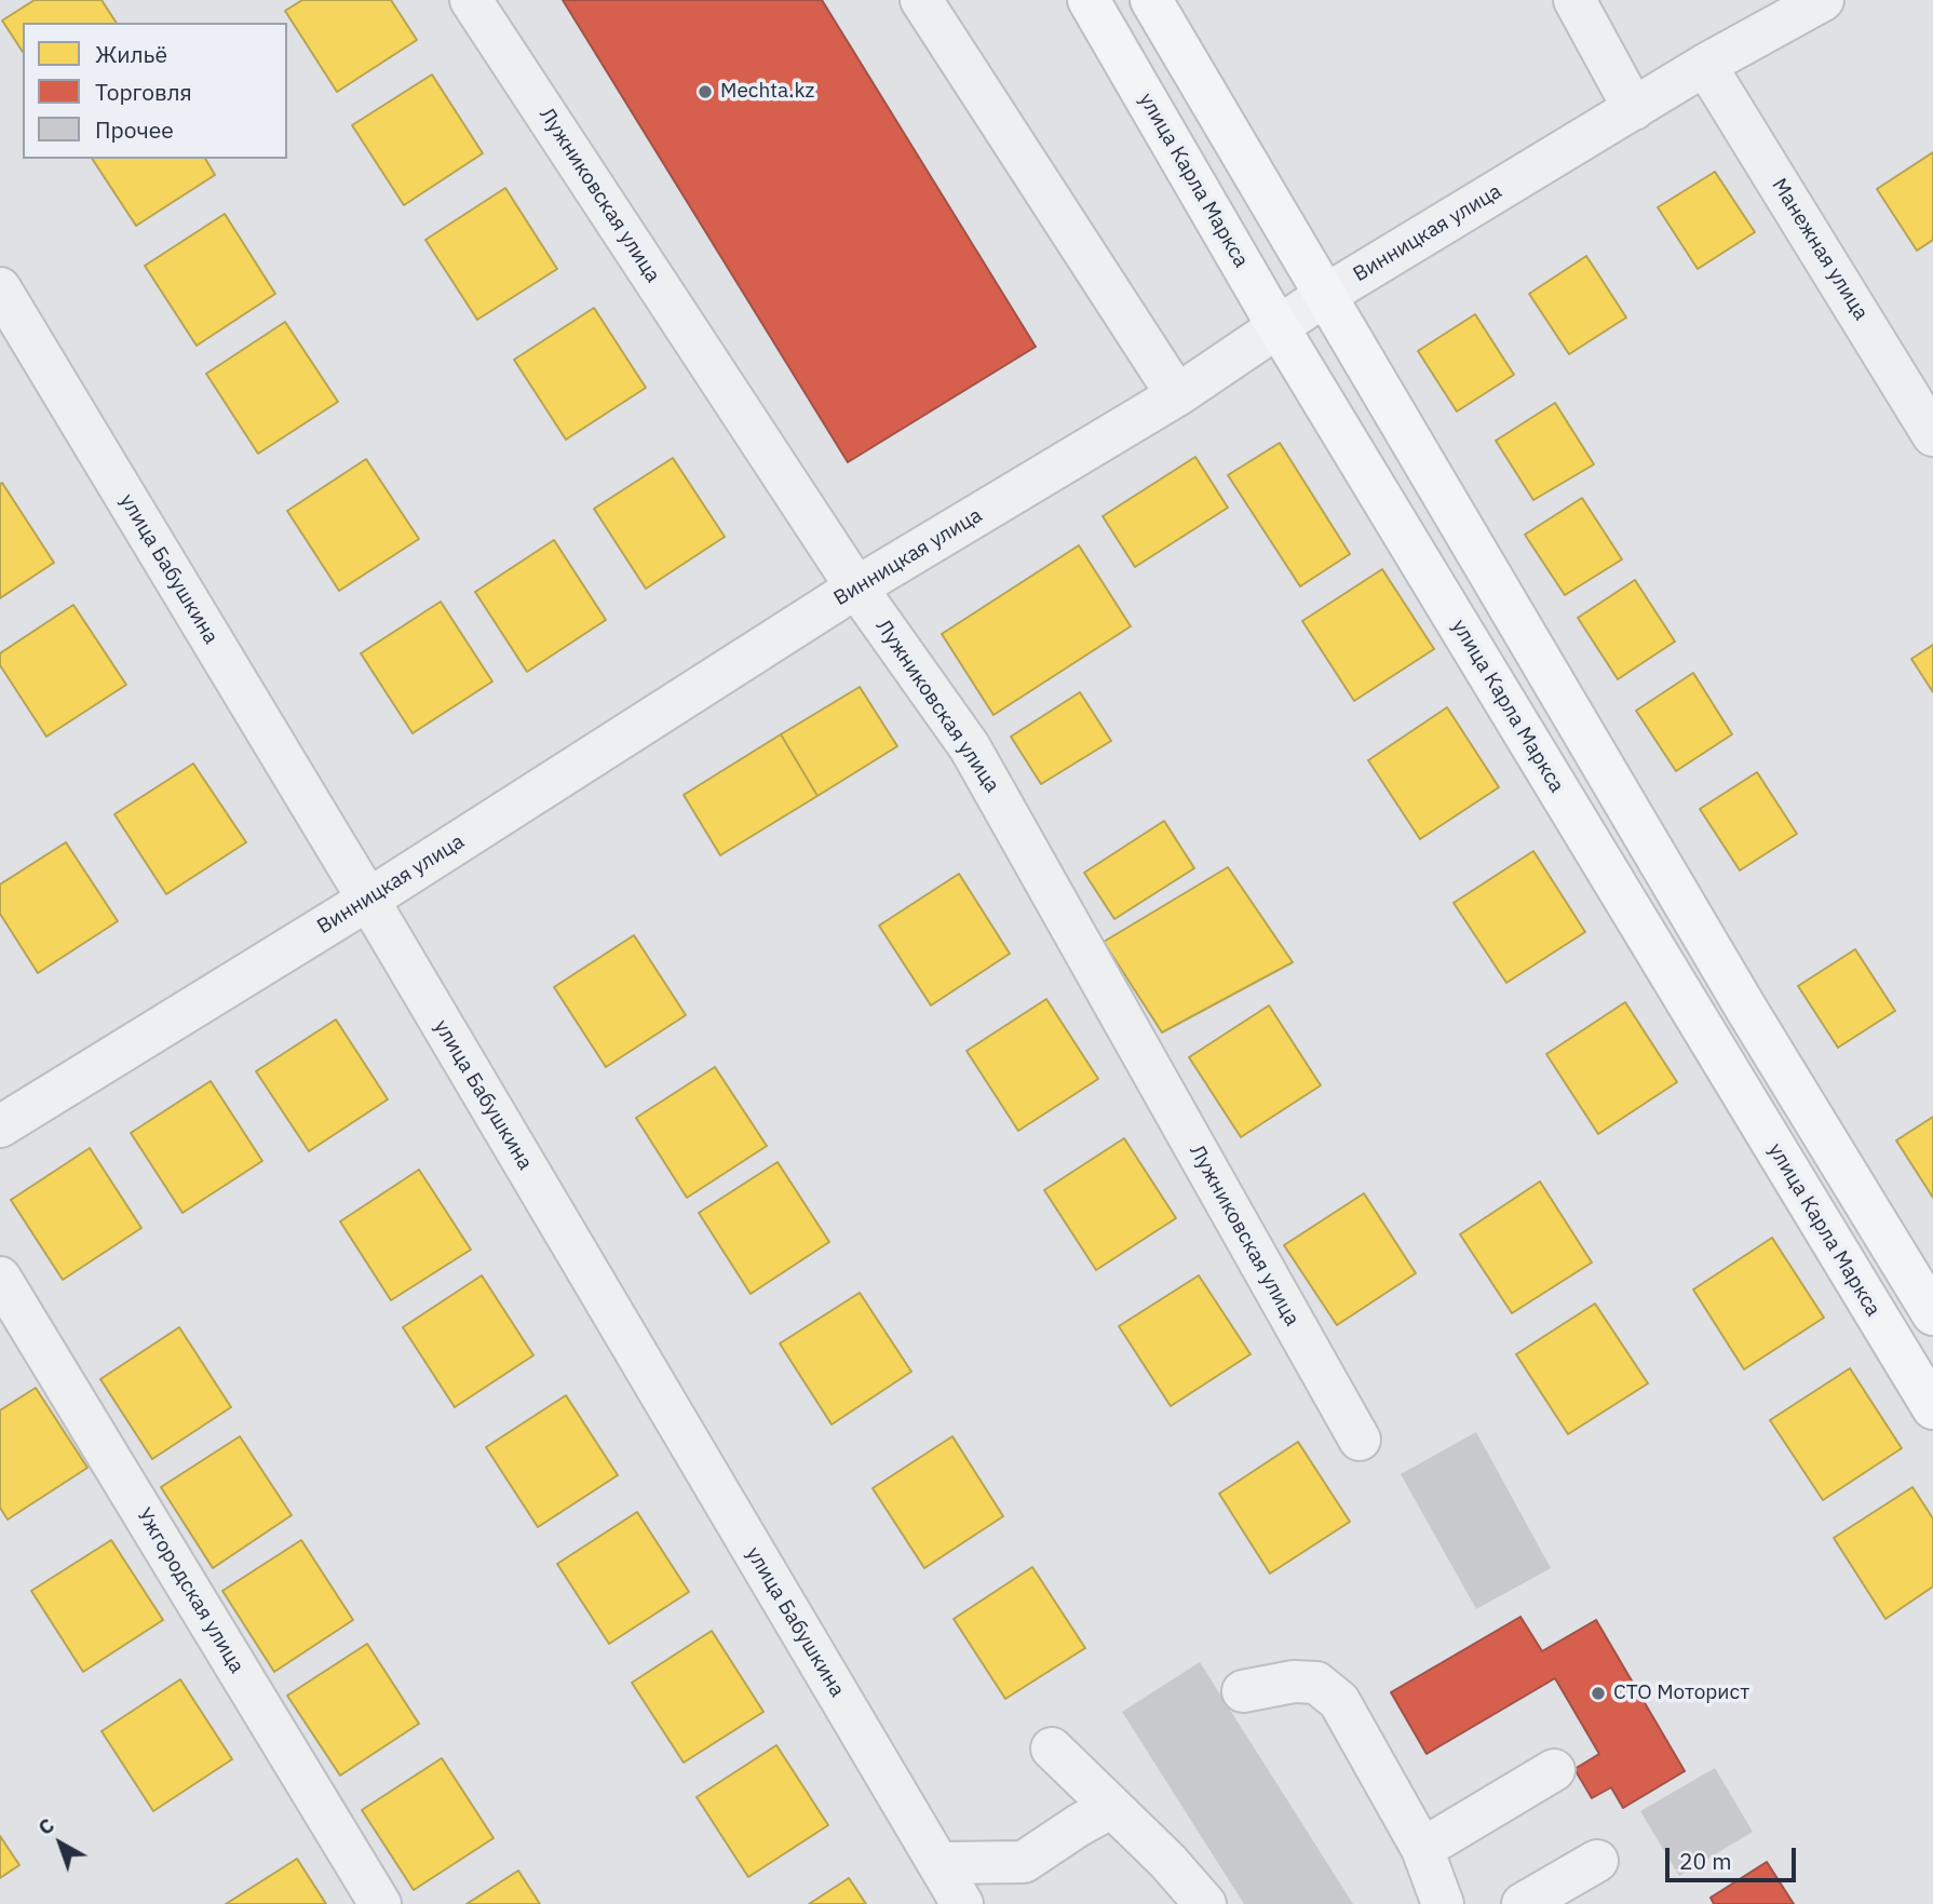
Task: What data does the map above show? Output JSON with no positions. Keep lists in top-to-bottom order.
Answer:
{
  "streets": {
    "main road": ["улица Карла Маркса"],
    "street": [
      "Лужниковская улица",
      "Винницкая улица",
      "Манежная улица",
      "улица Бабушкина",
      "Ужгородская улица"
    ]
  },
  "crossings": [
    ["улица Карла Маркса", "Винницкая улица"],
    ["Лужниковская улица", "Винницкая улица"],
    ["Винницкая улица", "Манежная улица"],
    ["Винницкая улица", "улица Бабушкина"]
  ],
  "places": ["Mechta.kz", "СТО Моторист"],
  "legend": ["Жильё", "Торговля", "Прочее"],
  "scale_bar": "20 m",
  "north": "top left"
}
